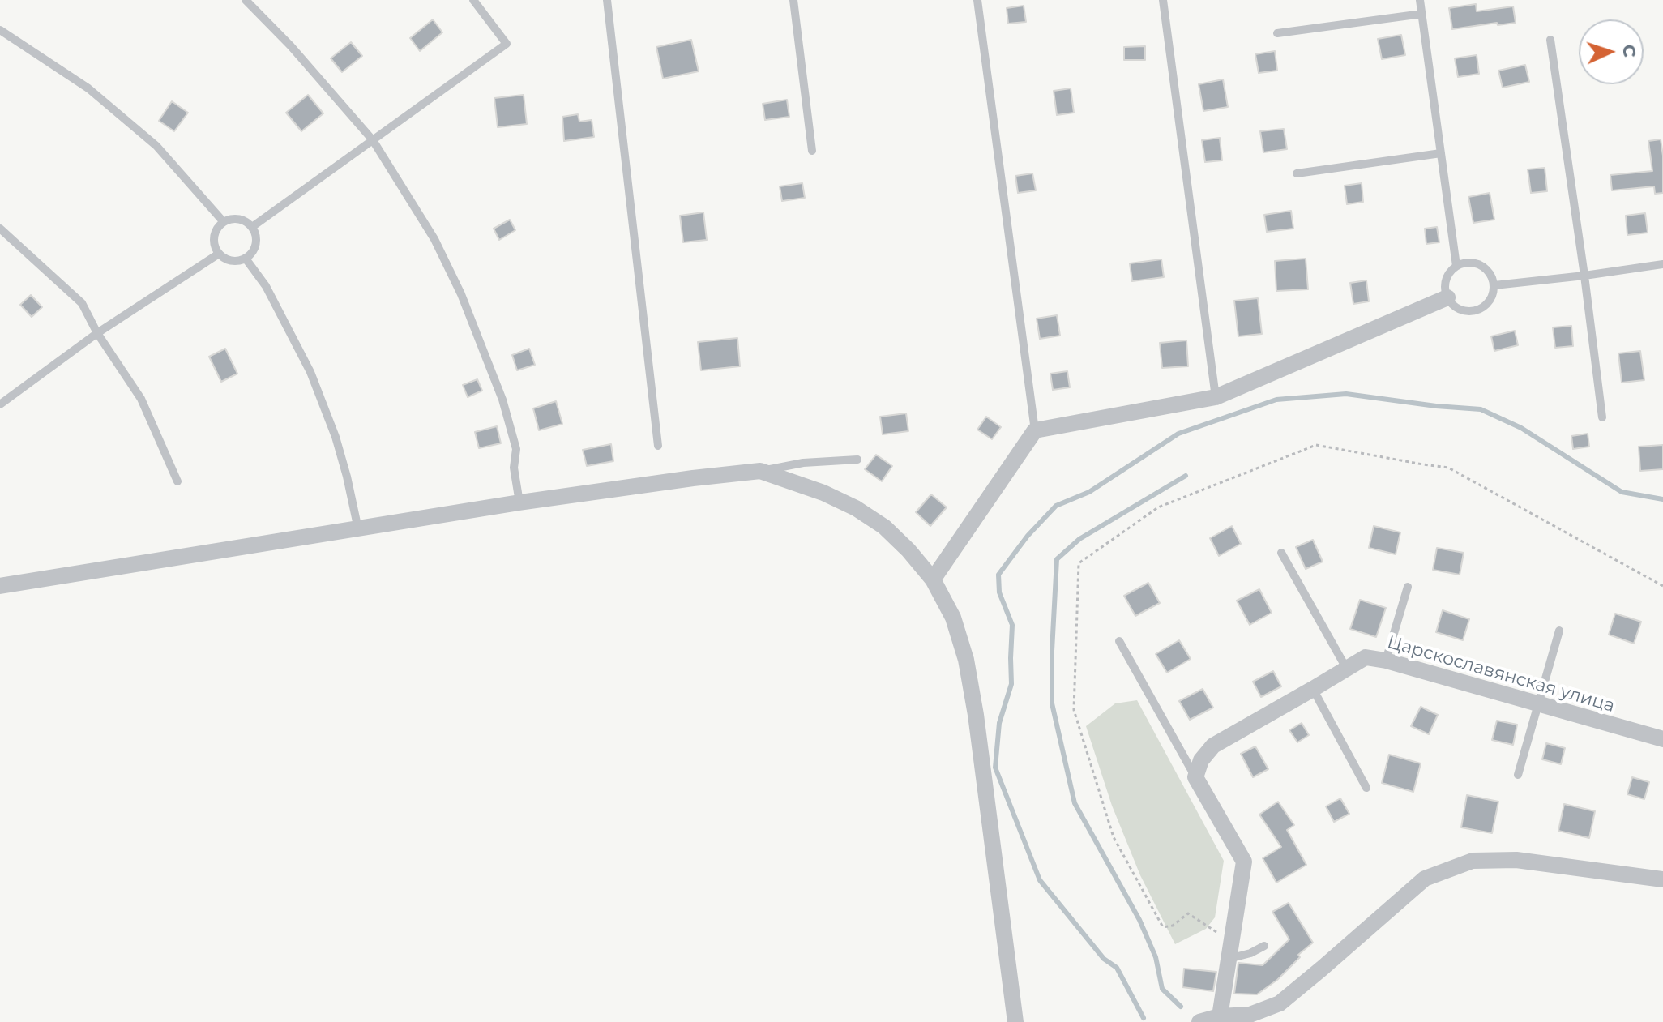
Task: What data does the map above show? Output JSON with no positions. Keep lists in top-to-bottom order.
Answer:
{
  "streets": {
    "street": ["Царскославянская улица"]
  },
  "north": "right"
}
